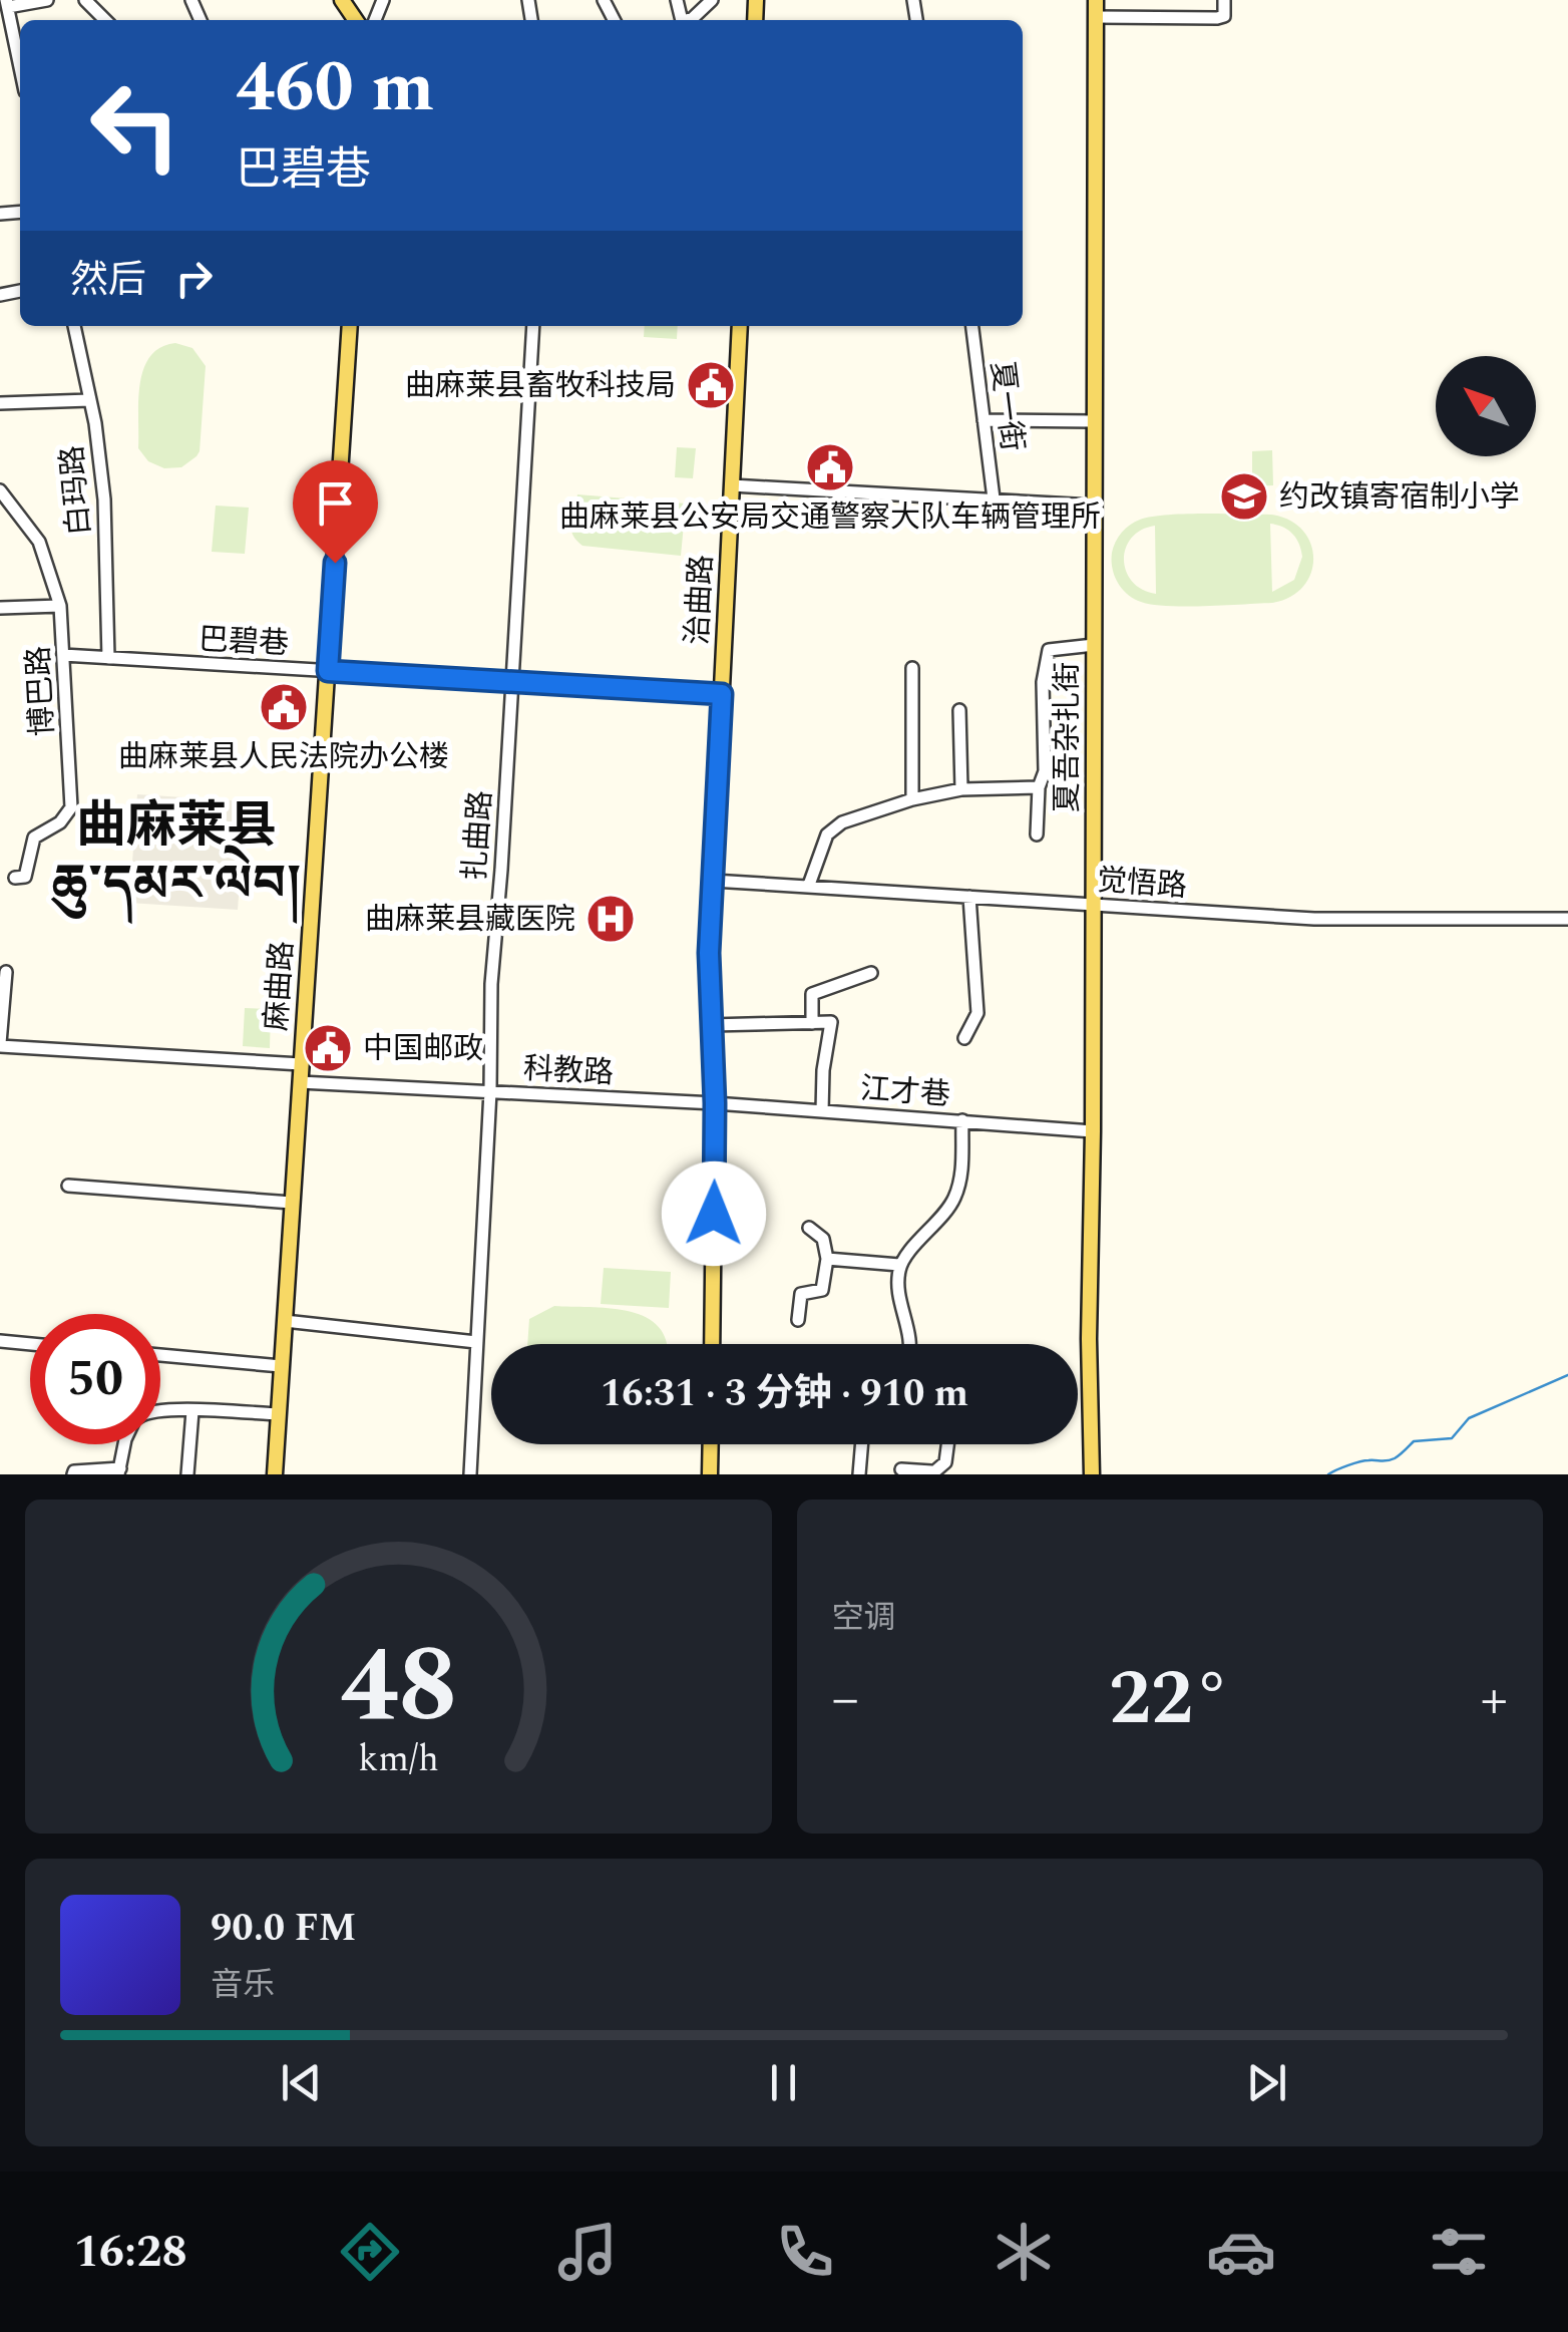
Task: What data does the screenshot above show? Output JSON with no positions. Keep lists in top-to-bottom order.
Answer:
{
  "streets": {
    "main road": ["治曲路", "夏吾杂扎街", "麻曲路"],
    "street": [
      "夏一街",
      "白玛路",
      "巴碧巷",
      "博巴路",
      "扎曲路",
      "觉悟路",
      "科教路",
      "江才巷"
    ]
  },
  "crossings": [
    ["白玛路", "巴碧巷"],
    ["治曲路", "巴碧巷"],
    ["治曲路", "觉悟路"],
    ["治曲路", "科教路"],
    ["治曲路", "江才巷"],
    ["巴碧巷", "博巴路"],
    ["巴碧巷", "扎曲路"],
    ["巴碧巷", "麻曲路"],
    ["夏吾杂扎街", "觉悟路"],
    ["夏吾杂扎街", "江才巷"],
    ["扎曲路", "科教路"],
    ["麻曲路", "科教路"],
    ["科教路", "江才巷"]
  ],
  "districts": ["曲麻莱县 ཆུ་དམར་ལེབ།"],
  "places": {
    "public building": [
      "曲麻莱县畜牧科技局",
      "曲麻莱县公安局交通警察大队车辆管理所",
      "曲麻莱县人民法院办公楼",
      "中国邮政"
    ],
    "school or university": ["约改镇寄宿制小学"],
    "hospital": ["曲麻莱县藏医院"]
  },
  "north": "top left",
  "page": {
    "turn": ["460 m", "巴碧巷"],
    "then": "然后",
    "limit": "50",
    "trip": "16:31 · 3 分钟 · 910 m",
    "tile": "空调",
    "heat": ["−", "22°", "+"],
    "song": ["90.0 FM", "音乐"],
    "tabs": "16:28",
    "gauge": ["48", "km/h"]
  }
}
